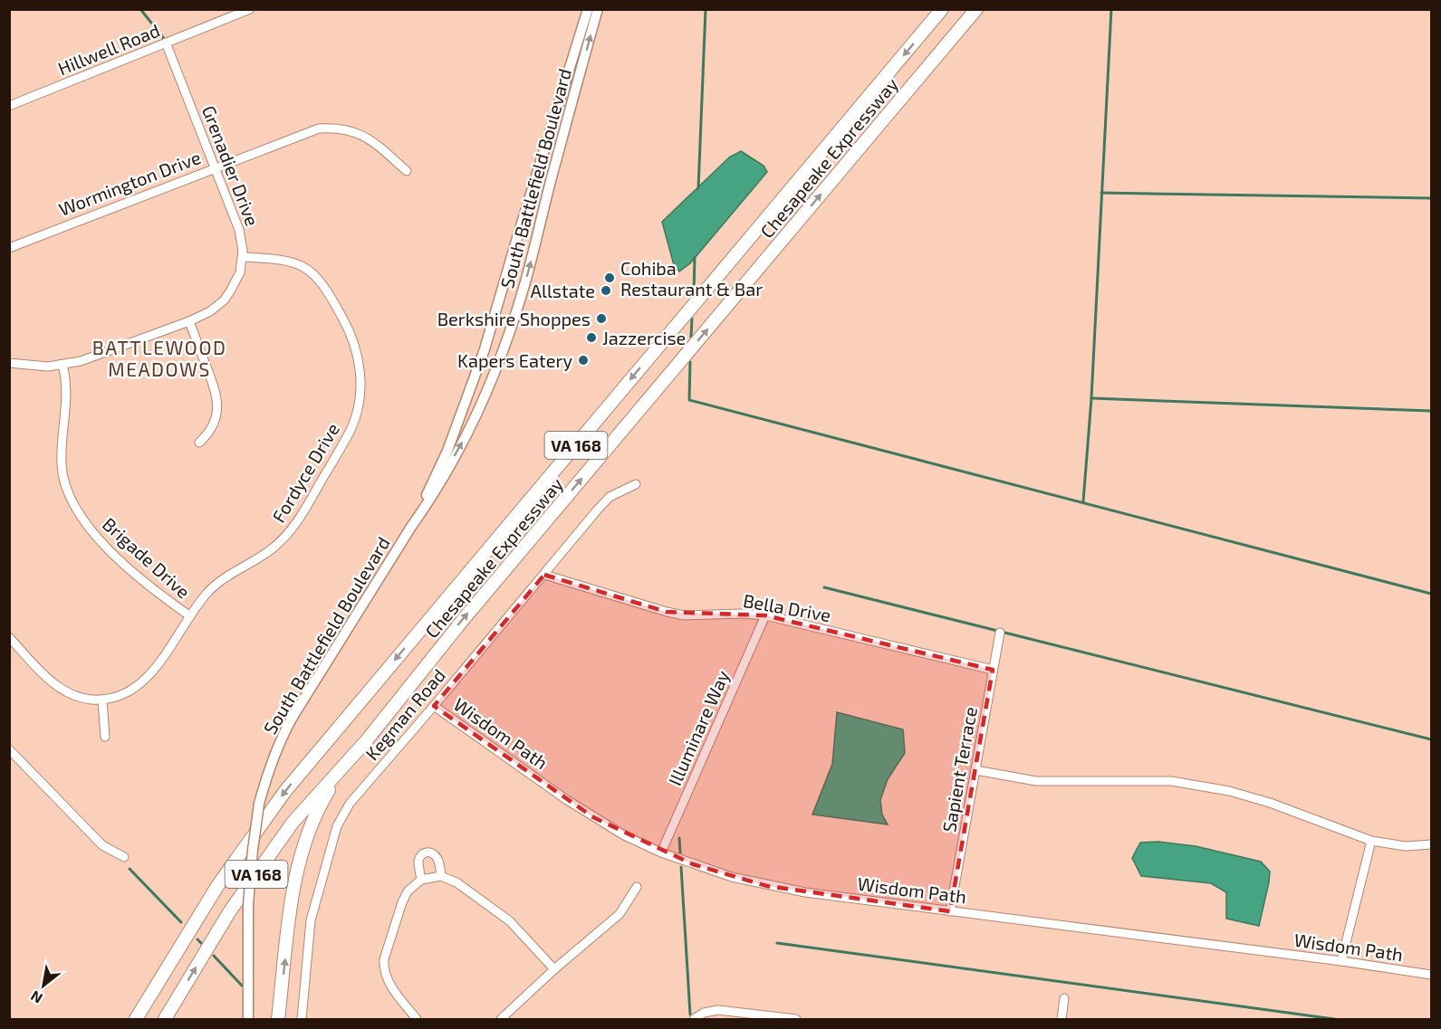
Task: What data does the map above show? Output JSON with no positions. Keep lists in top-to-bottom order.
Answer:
{
  "streets": {
    "highway": ["Chesapeake Expressway", "VA 168"],
    "main road": ["South Battlefield Boulevard"],
    "street": [
      "Hillwell Road",
      "Grenadier Drive",
      "Wormington Drive",
      "Fordyce Drive",
      "Brigade Drive",
      "Bella Drive",
      "Kegman Road",
      "Illuminare Way",
      "Wisdom Path",
      "Sapient Terrace"
    ]
  },
  "crossings": [
    ["Hillwell Road", "Grenadier Drive"],
    ["Grenadier Drive", "Wormington Drive"],
    ["Grenadier Drive", "Fordyce Drive"],
    ["Grenadier Drive", "Brigade Drive"],
    ["Fordyce Drive", "Brigade Drive"],
    ["Bella Drive", "Kegman Road"],
    ["Bella Drive", "Illuminare Way"],
    ["Bella Drive", "Sapient Terrace"],
    ["Kegman Road", "Wisdom Path"],
    ["Illuminare Way", "Wisdom Path"],
    ["Wisdom Path", "Sapient Terrace"]
  ],
  "districts": ["BATTLEWOOD MEADOWS"],
  "places": [
    "Cohiba Restaurant & Bar",
    "Allstate",
    "Berkshire Shoppes",
    "Jazzercise",
    "Kapers Eatery"
  ],
  "north": "bottom left"
}
